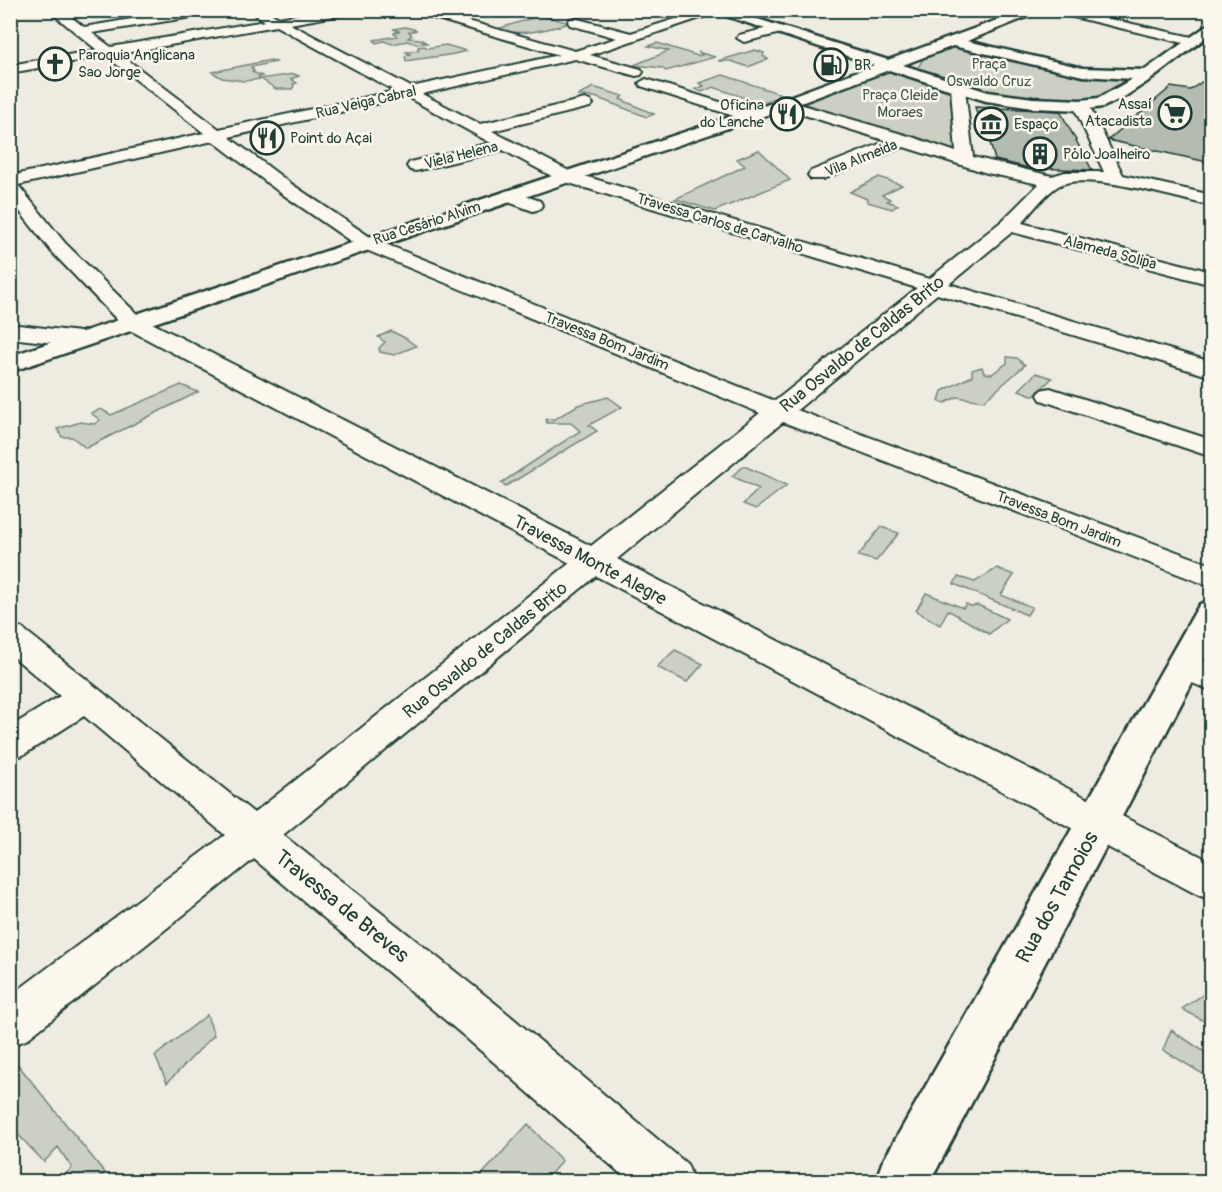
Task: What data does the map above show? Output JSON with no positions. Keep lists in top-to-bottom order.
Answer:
{
  "streets": {
    "street": [
      "Rua Veiga Cabral",
      "Viela Helena",
      "Vila Almeida",
      "Rua Cesário Alvim",
      "Travessa Carlos de Carvalho",
      "Alameda Solipa",
      "Travessa Bom Jardim",
      "Rua Osvaldo de Caldas Brito",
      "Travessa Monte Alegre",
      "Rua dos Tamoios",
      "Travessa de Breves"
    ]
  },
  "crossings": [
    ["Rua Veiga Cabral", "Travessa Carlos de Carvalho"],
    ["Rua Veiga Cabral", "Travessa Bom Jardim"],
    ["Rua Veiga Cabral", "Travessa Monte Alegre"],
    ["Viela Helena", "Travessa Carlos de Carvalho"],
    ["Rua Cesário Alvim", "Travessa Carlos de Carvalho"],
    ["Rua Cesário Alvim", "Travessa Bom Jardim"],
    ["Rua Cesário Alvim", "Travessa Monte Alegre"],
    ["Travessa Carlos de Carvalho", "Rua Osvaldo de Caldas Brito"],
    ["Alameda Solipa", "Rua Osvaldo de Caldas Brito"],
    ["Travessa Bom Jardim", "Rua Osvaldo de Caldas Brito"],
    ["Rua Osvaldo de Caldas Brito", "Travessa Monte Alegre"],
    ["Rua Osvaldo de Caldas Brito", "Travessa de Breves"],
    ["Travessa Monte Alegre", "Rua dos Tamoios"]
  ],
  "parks": ["Praça Oswaldo Cruz", "Praça Cleide Moraes"],
  "places": {
    "church": ["Paroquia Anglicana Sao Jorge"],
    "fuel station": ["BR"],
    "supermarket": ["Assaí Atacadista"],
    "restaurant": ["Oficina do Lanche", "Point do Açai"],
    "museum": ["Espaço"],
    "building": ["Pólo Joalheiro"]
  }
}
